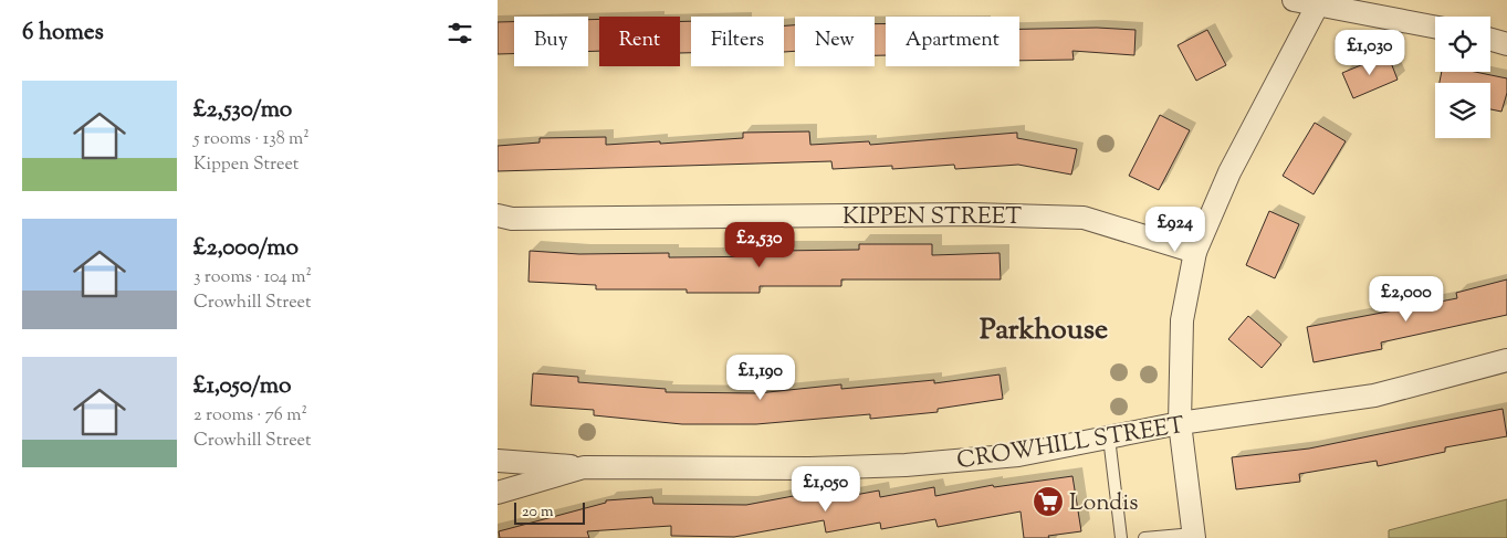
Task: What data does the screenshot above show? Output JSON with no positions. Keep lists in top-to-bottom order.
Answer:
{
  "streets": {
    "street": ["KIPPEN STREET", "CROWHILL STREET"]
  },
  "districts": ["Parkhouse"],
  "places": {
    "supermarket": ["Londis"]
  },
  "scale_bar": "20 m",
  "page": {
    "heading": "6 homes",
    "chip": [
      "Buy",
      "Rent",
      "Filters",
      "New",
      "Apartment"
    ],
    "price": [
      "£1,030",
      "£924",
      "£2,530",
      "£2,000",
      "£1,190",
      "£1,050"
    ],
    "list": [
      {
        "name": "£2,530/mo",
        "note": "5 rooms · 138 m² · Kippen Street"
      },
      {
        "name": "£2,000/mo",
        "note": "3 rooms · 104 m² · Crowhill Street"
      },
      {
        "name": "£1,050/mo",
        "note": "2 rooms · 76 m² · Crowhill Street"
      }
    ],
    "scale": "20 m"
  }
}
